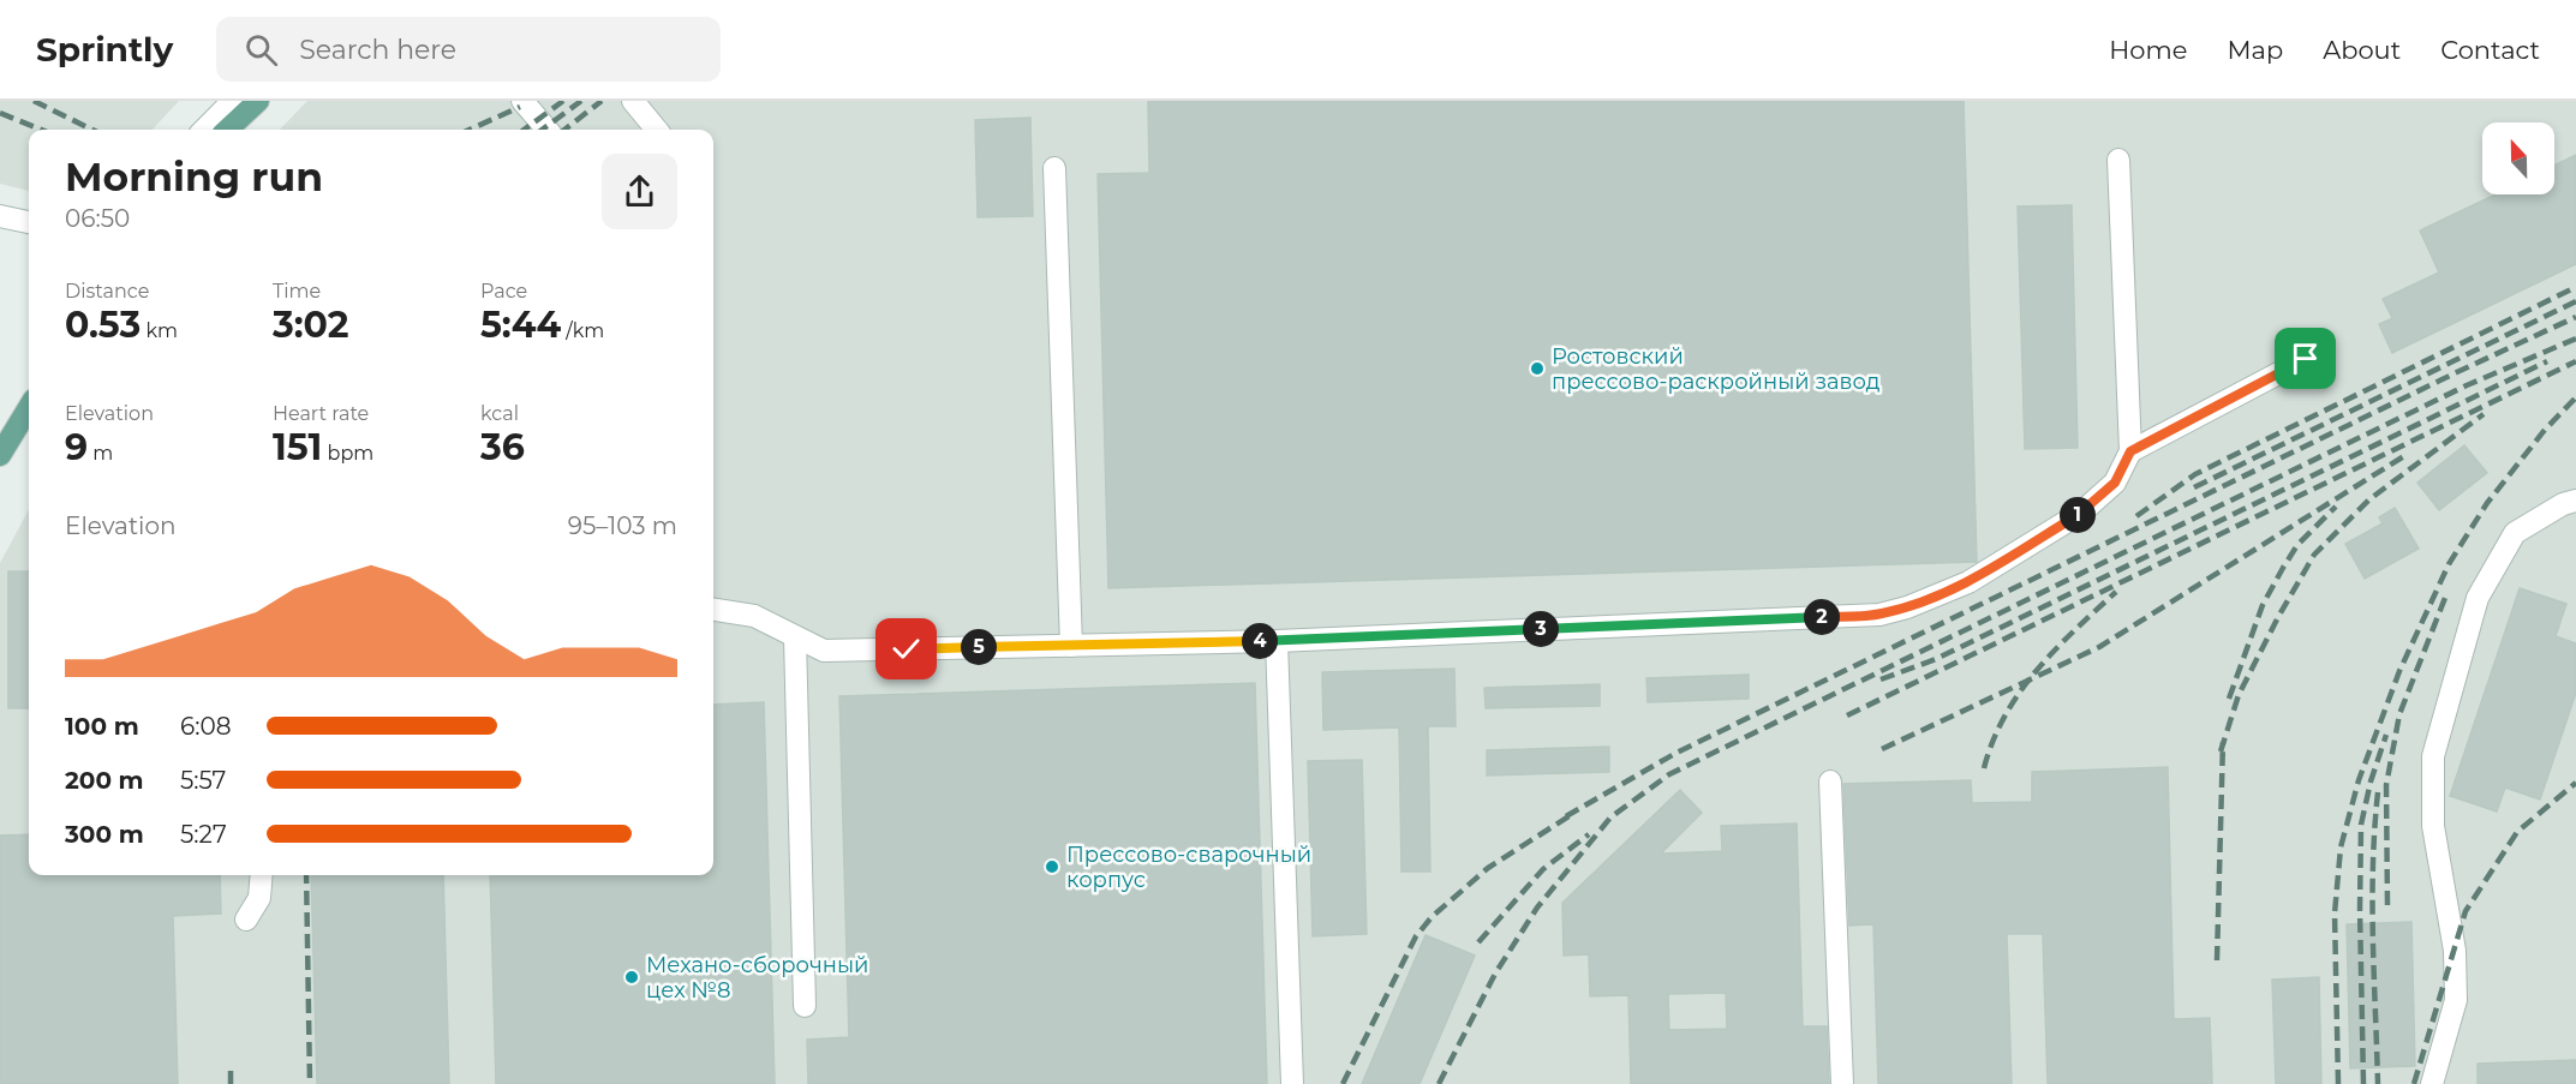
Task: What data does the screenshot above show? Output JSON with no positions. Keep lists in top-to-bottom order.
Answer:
{
  "places": ["Ростовский прессово-раскройный завод", "Прессово-сварочный корпус", "Механо-сборочный цех №8"],
  "north": "top",
  "page": {
    "header": "Sprintly",
    "search": "Search here",
    "nav": [
      "Home",
      "Map",
      "About",
      "Contact"
    ],
    "heading": ["Morning run", "06:50"],
    "stats": [
      ["Distance", "0.53 km"],
      ["Time", "3:02"],
      ["Pace", "5:44 /km"],
      ["Elevation", "9 m"],
      ["Heart rate", "151 bpm"],
      ["kcal", "36"]
    ],
    "pins": [
      "1",
      "2",
      "3",
      "4",
      "5"
    ],
    "chart": ["Elevation", "95–103 m"],
    "list": [
      {
        "name": "100 m",
        "note": "6:08"
      },
      {
        "name": "200 m",
        "note": "5:57"
      },
      {
        "name": "300 m",
        "note": "5:27"
      }
    ]
  }
}
